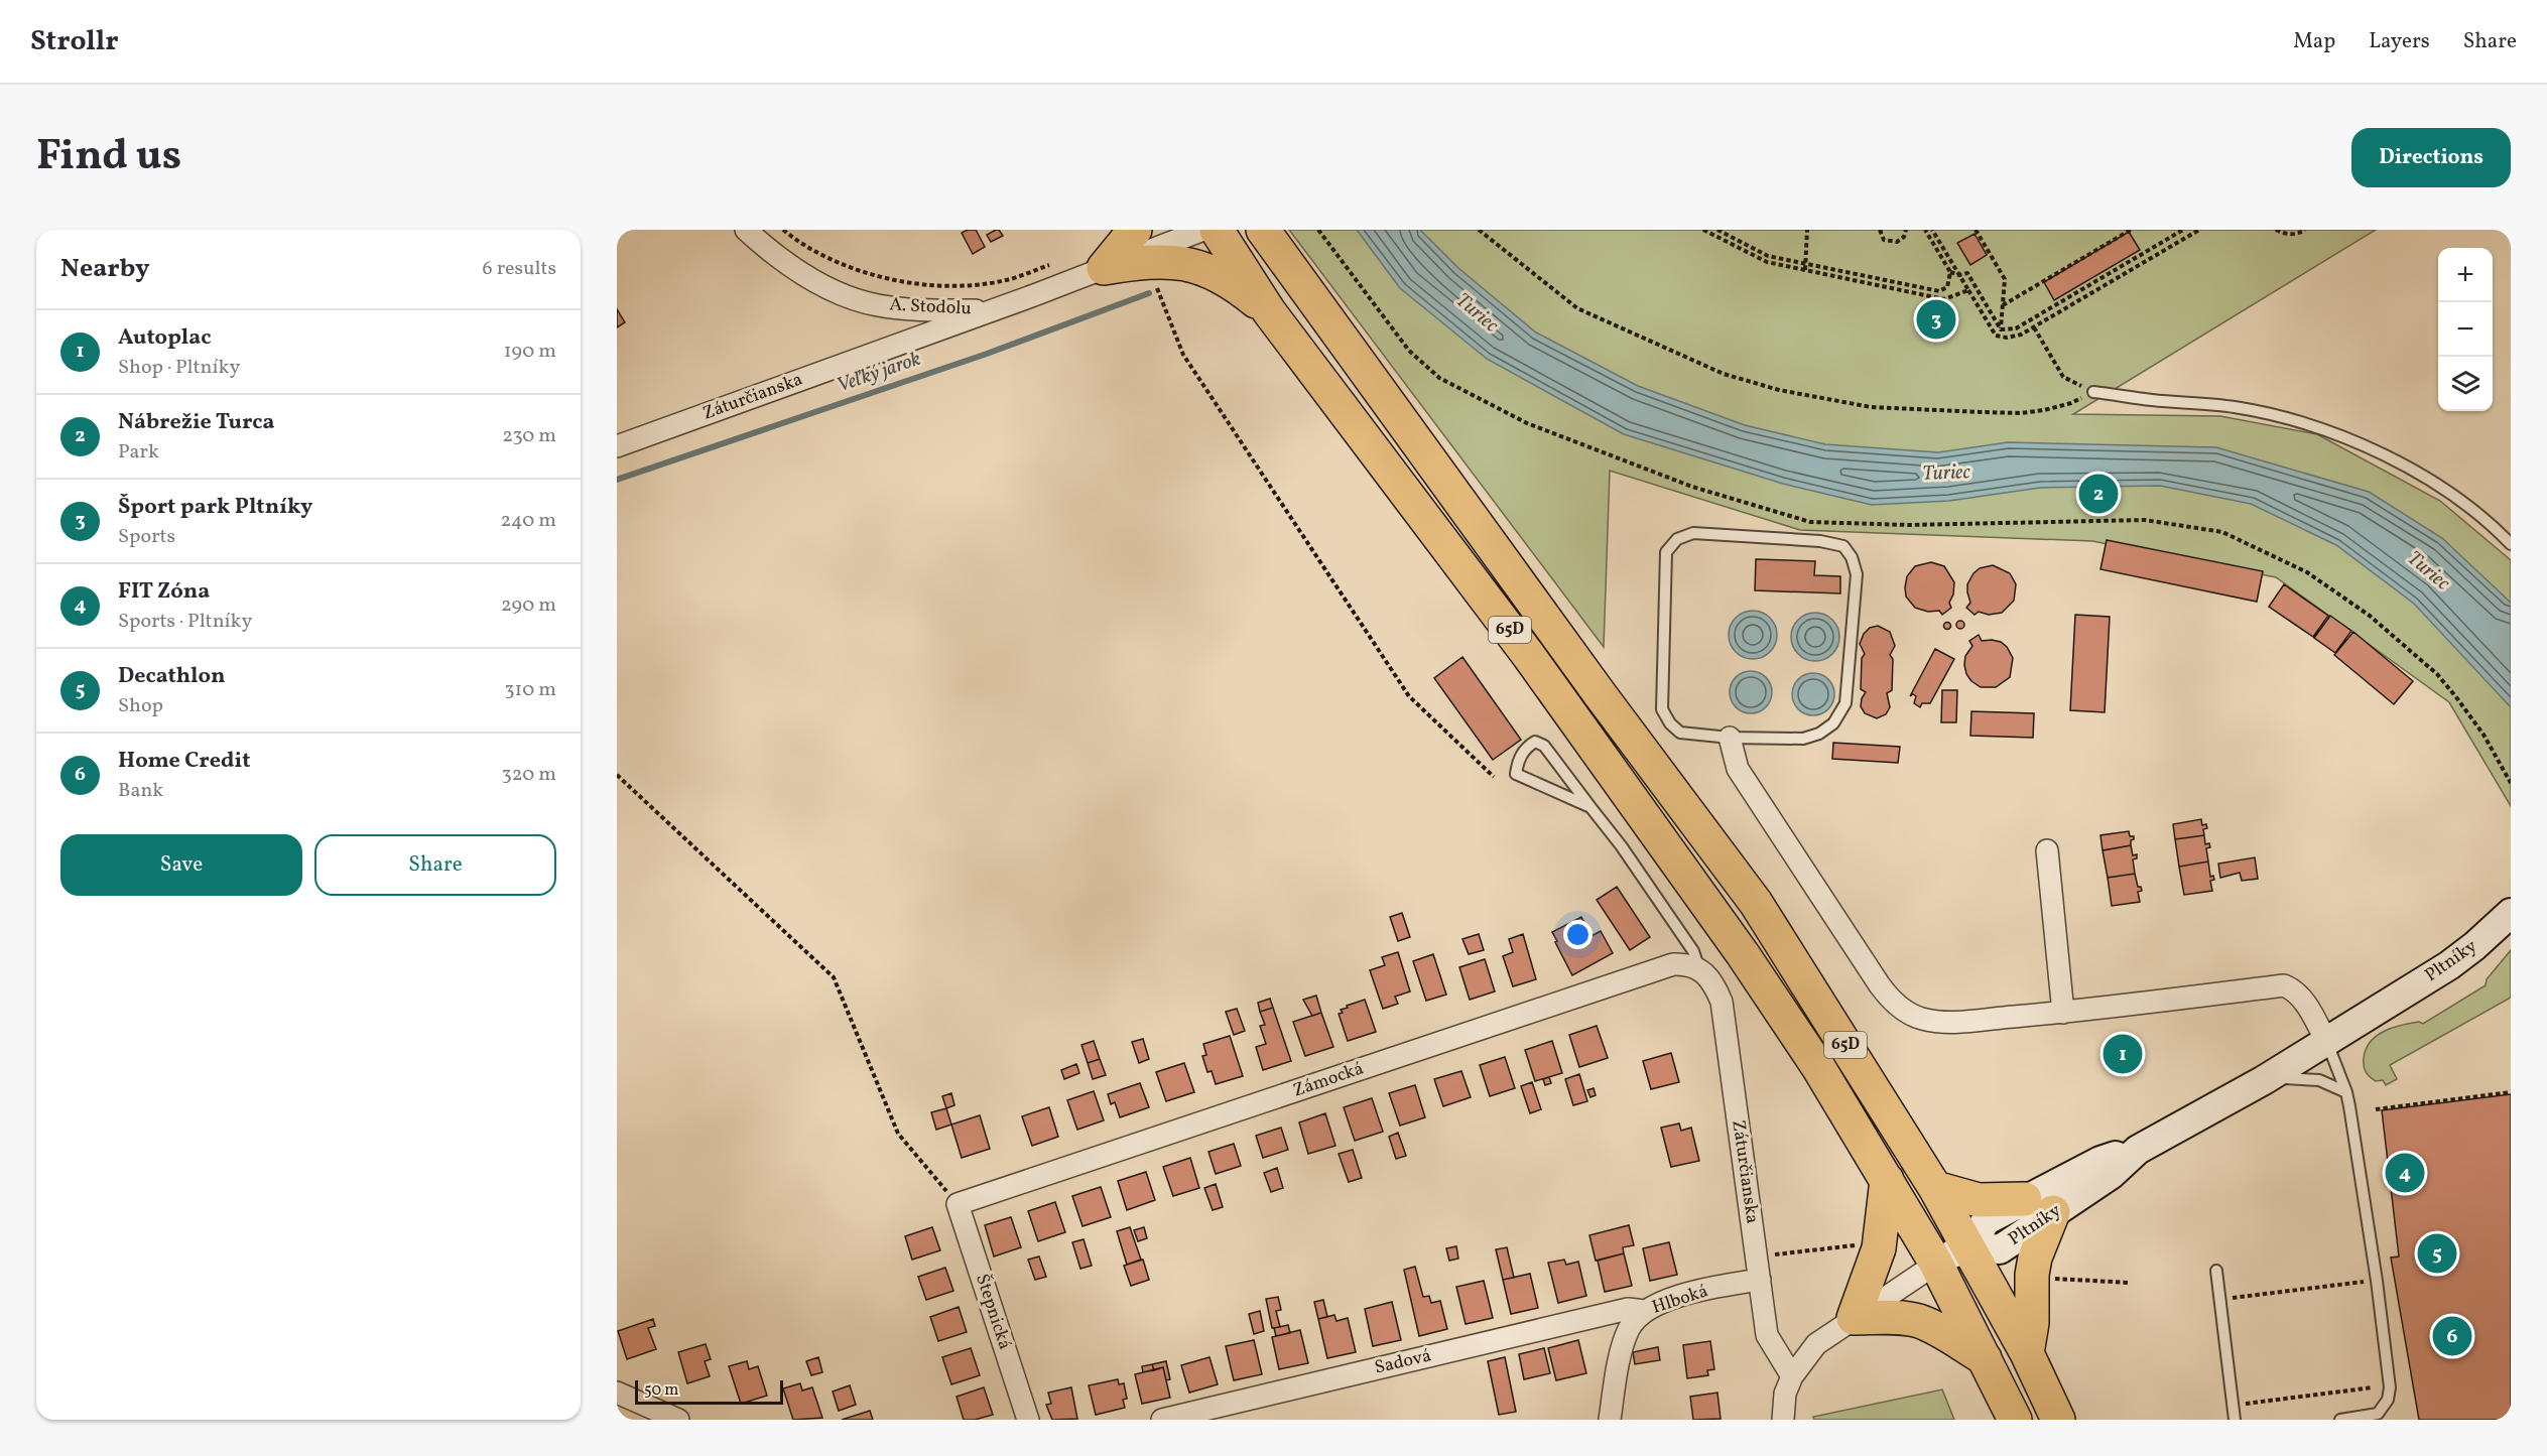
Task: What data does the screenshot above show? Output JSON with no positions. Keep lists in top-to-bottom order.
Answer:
{
  "streets": {
    "main road": ["65D"],
    "street": [
      "A. Stodolu",
      "Záturčianska",
      "Pltníky",
      "Zámocká",
      "Hlboká",
      "Štepnická",
      "Sadová"
    ]
  },
  "crossings": [
    ["A. Stodolu", "Záturčianska"],
    ["Záturčianska", "Zámocká"],
    ["Záturčianska", "Hlboká"],
    ["65D", "Pltníky"],
    ["Zámocká", "Štepnická"],
    ["Hlboká", "Sadová"]
  ],
  "water": ["Turiec", "Veľký jarok"],
  "scale_bar": "50 m",
  "page": {
    "header": "Strollr",
    "nav": ["Map", "Layers", "Share"],
    "title": "Find us",
    "buttons": [
      "Directions",
      ["Save", "Share"]
    ],
    "heading": ["Nearby", "6 results"],
    "map_buttons": ["+", "−"],
    "pins": [
      "3",
      "2",
      "1",
      "4",
      "5",
      "6"
    ],
    "list": [
      {
        "mark": "1",
        "name": "Autoplac",
        "note": "Shop · Pltníky",
        "value": "190 m"
      },
      {
        "mark": "2",
        "name": "Nábrežie Turca",
        "note": "Park",
        "value": "230 m"
      },
      {
        "mark": "3",
        "name": "Šport park Pltníky",
        "note": "Sports",
        "value": "240 m"
      },
      {
        "mark": "4",
        "name": "FIT Zóna",
        "note": "Sports · Pltníky",
        "value": "290 m"
      },
      {
        "mark": "5",
        "name": "Decathlon",
        "note": "Shop",
        "value": "310 m"
      },
      {
        "mark": "6",
        "name": "Home Credit",
        "note": "Bank",
        "value": "320 m"
      }
    ],
    "scale": "50 m"
  }
}
